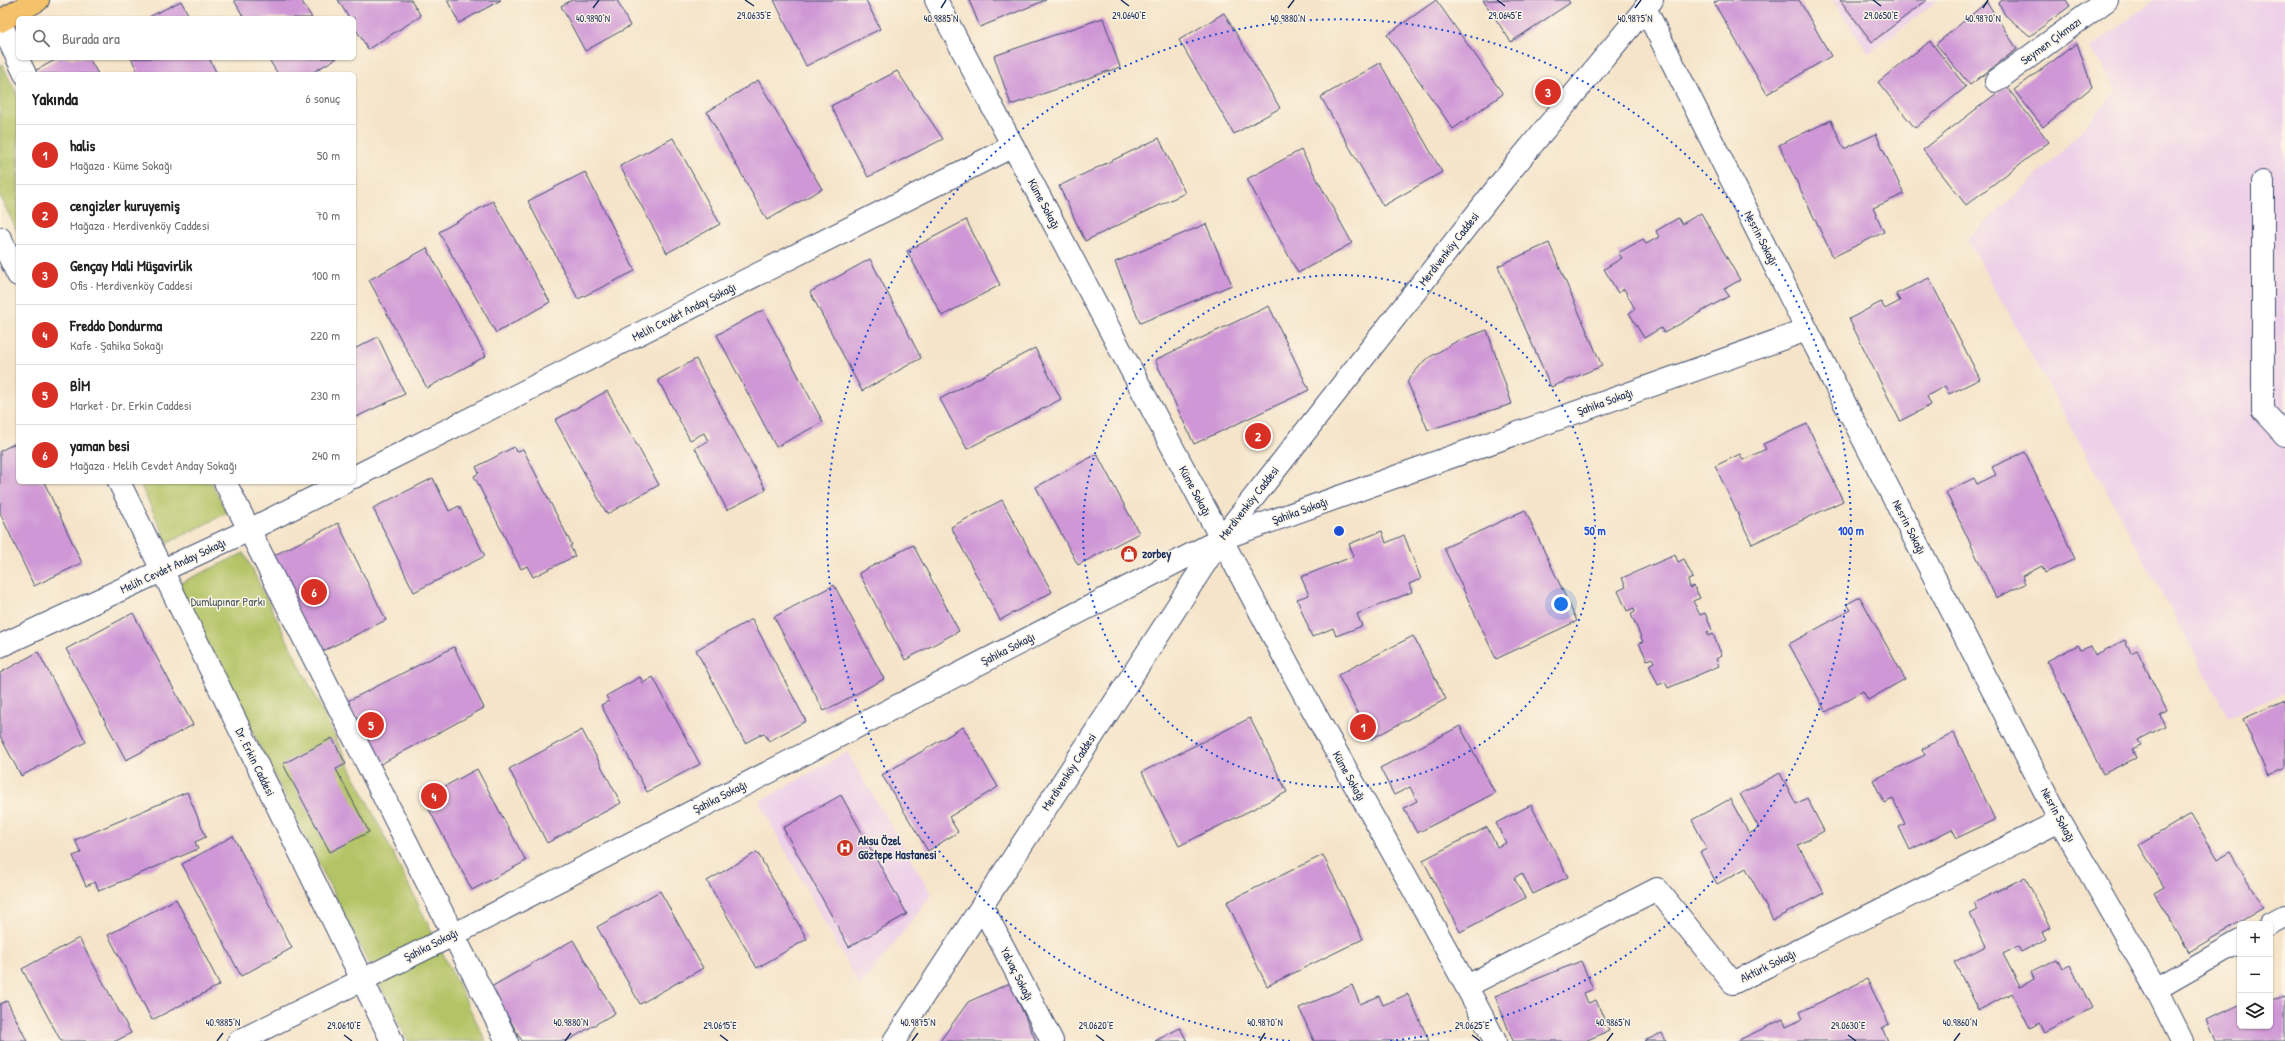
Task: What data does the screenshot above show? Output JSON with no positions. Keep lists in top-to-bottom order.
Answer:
{
  "streets": {
    "street": [
      "Seymen Çıkmazı",
      "Küme Sokağı",
      "Nesrin Sokağı",
      "Merdivenköy Caddesi",
      "Melih Cevdet Anday Sokağı",
      "Şahika Sokağı",
      "Dr. Erkin Caddesi",
      "Aktürk Sokağı",
      "Yalvaç Sokağı"
    ]
  },
  "crossings": [
    ["Küme Sokağı", "Merdivenköy Caddesi"],
    ["Küme Sokağı", "Melih Cevdet Anday Sokağı"],
    ["Küme Sokağı", "Şahika Sokağı"],
    ["Küme Sokağı", "Aktürk Sokağı"],
    ["Nesrin Sokağı", "Merdivenköy Caddesi"],
    ["Nesrin Sokağı", "Şahika Sokağı"],
    ["Nesrin Sokağı", "Aktürk Sokağı"],
    ["Merdivenköy Caddesi", "Şahika Sokağı"],
    ["Merdivenköy Caddesi", "Yalvaç Sokağı"],
    ["Melih Cevdet Anday Sokağı", "Dr. Erkin Caddesi"],
    ["Şahika Sokağı", "Dr. Erkin Caddesi"]
  ],
  "parks": ["Dumlupınar Parkı"],
  "places": {
    "shop": ["zorbey"],
    "hospital": ["Aksu Özel Göztepe Hastanesi"]
  },
  "page": {
    "search": "Burada ara",
    "heading": ["Yakında", "6 sonuç"],
    "pins": [
      "3",
      "2",
      "6",
      "5",
      "1",
      "4"
    ],
    "list": [
      {
        "mark": "1",
        "name": "halis",
        "note": "Mağaza · Küme Sokağı",
        "value": "50 m"
      },
      {
        "mark": "2",
        "name": "cengizler kuruyemiş",
        "note": "Mağaza · Merdivenköy Caddesi",
        "value": "70 m"
      },
      {
        "mark": "3",
        "name": "Gençay Mali Müşavirlik",
        "note": "Ofis · Merdivenköy Caddesi",
        "value": "100 m"
      },
      {
        "mark": "4",
        "name": "Freddo Dondurma",
        "note": "Kafe · Şahika Sokağı",
        "value": "220 m"
      },
      {
        "mark": "5",
        "name": "BİM",
        "note": "Market · Dr. Erkin Caddesi",
        "value": "230 m"
      },
      {
        "mark": "6",
        "name": "yaman besi",
        "note": "Mağaza · Melih Cevdet Anday Sokağı",
        "value": "240 m"
      }
    ],
    "map_buttons": ["+", "−"]
  },
  "coordinates": [
    "29.0635°E",
    "29.0640°E",
    "29.0645°E",
    "29.0650°E",
    "40.9890°N",
    "40.9885°N",
    "40.9880°N",
    "40.9875°N",
    "40.9870°N",
    "40.9865°N",
    "40.9860°N",
    "29.0610°E",
    "29.0615°E",
    "29.0620°E",
    "29.0625°E",
    "29.0630°E"
  ],
  "rings": ["50 m", "100 m"]
}
